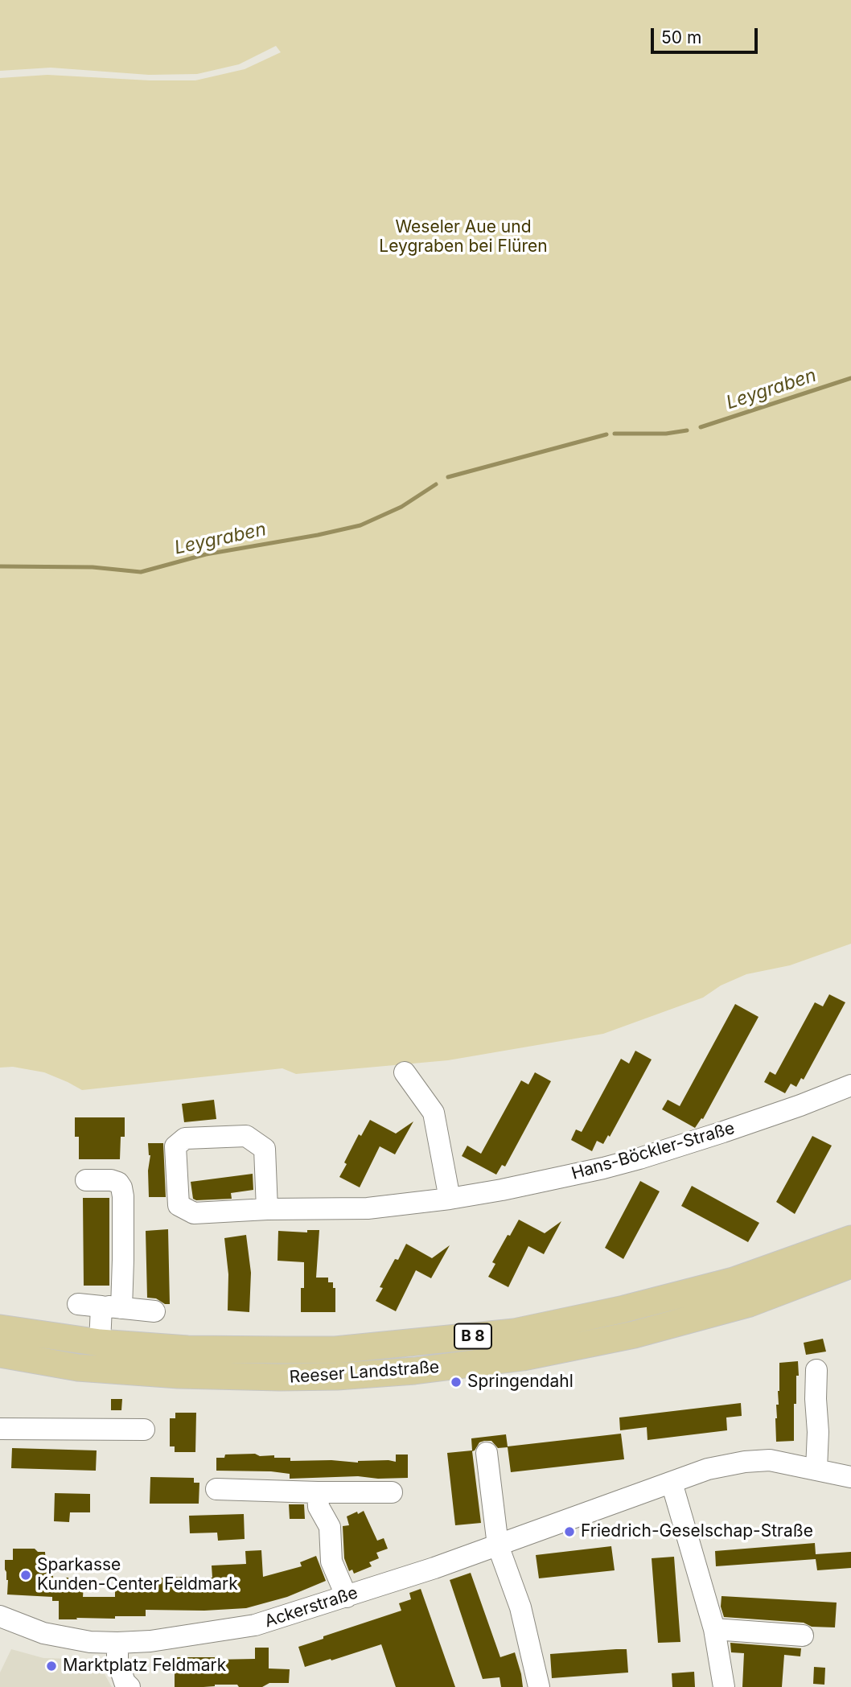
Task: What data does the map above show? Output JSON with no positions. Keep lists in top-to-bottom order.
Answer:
{
  "streets": {
    "main road": ["B 8", "Reeser Landstraße"],
    "street": ["Hans-Böckler-Straße", "Ackerstraße"]
  },
  "water": ["Leygraben"],
  "parks": ["Weseler Aue und Leygraben bei Flüren"],
  "places": [
    "Springendahl",
    "Friedrich-Geselschap-Straße",
    "Sparkasse Kunden-Center Feldmark",
    "Marktplatz Feldmark"
  ],
  "scale_bar": "50 m"
}
